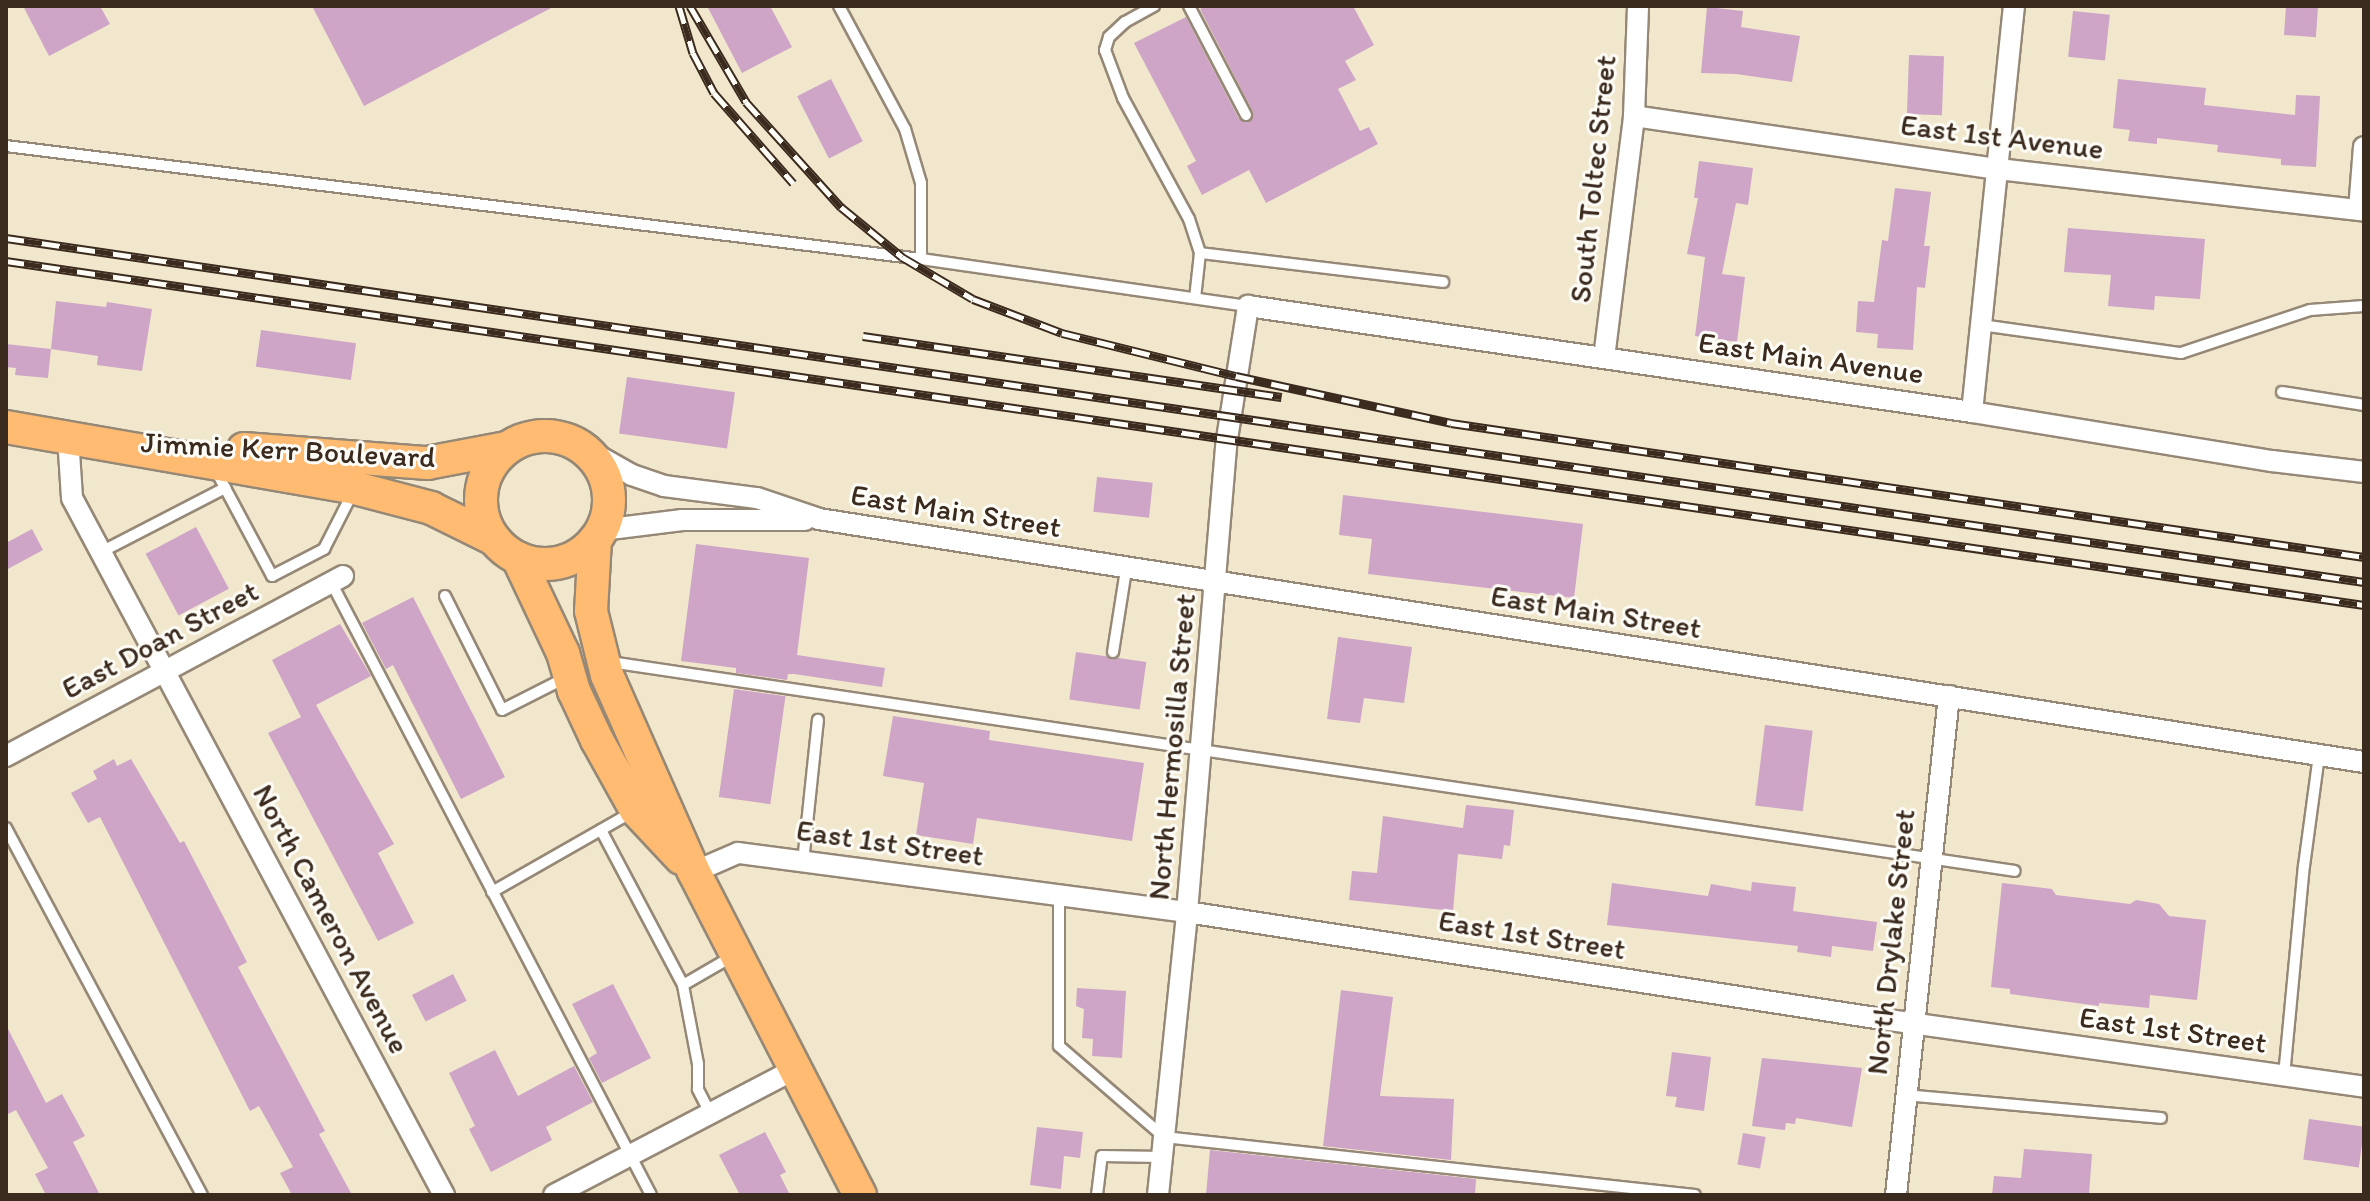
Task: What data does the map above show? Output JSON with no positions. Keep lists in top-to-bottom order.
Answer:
{
  "streets": {
    "main road": ["Jimmie Kerr Boulevard"],
    "street": [
      "East 1st Avenue",
      "South Toltec Street",
      "East Main Avenue",
      "East Main Street",
      "East Doan Street",
      "North Hermosilla Street",
      "East 1st Street",
      "North Cameron Avenue",
      "North Drylake Street"
    ]
  },
  "crossings": [
    ["East 1st Avenue", "South Toltec Street"],
    ["South Toltec Street", "East Main Avenue"],
    ["East Main Avenue", "North Hermosilla Street"],
    ["Jimmie Kerr Boulevard", "East Main Street"],
    ["Jimmie Kerr Boulevard", "North Cameron Avenue"],
    ["East Main Street", "North Hermosilla Street"],
    ["East Main Street", "North Drylake Street"],
    ["East Doan Street", "North Cameron Avenue"],
    ["North Hermosilla Street", "East 1st Street"],
    ["East 1st Street", "North Drylake Street"]
  ]
}
